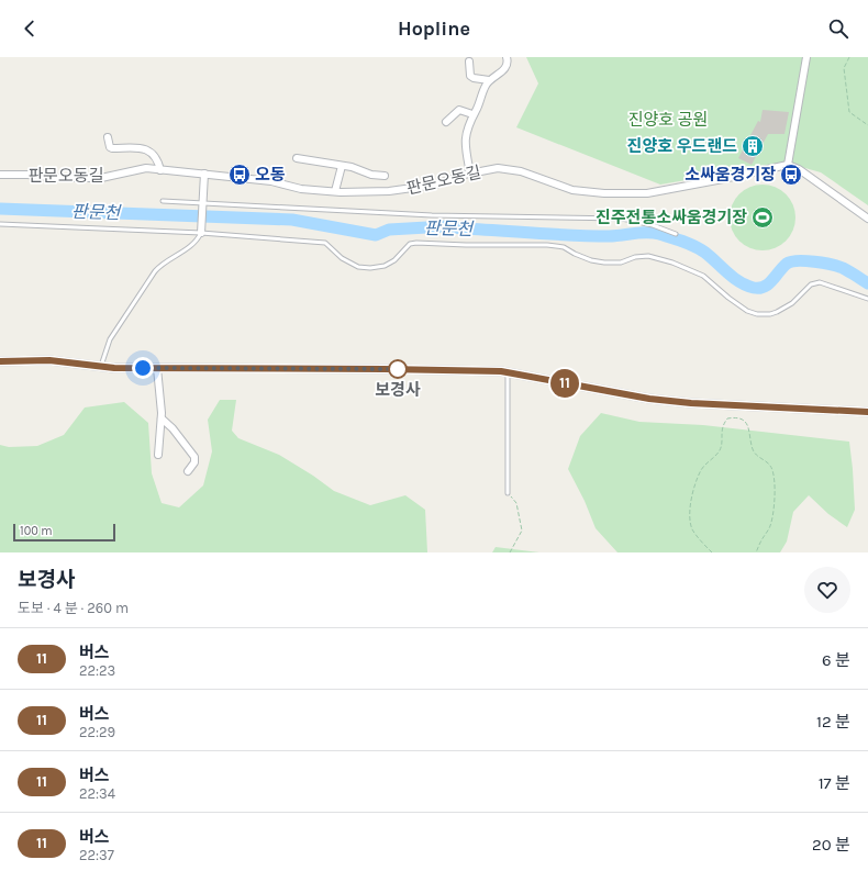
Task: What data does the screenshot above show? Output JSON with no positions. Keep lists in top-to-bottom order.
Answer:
{
  "streets": {
    "street": ["판문오동길"]
  },
  "water": ["판문천"],
  "parks": ["진양호 공원"],
  "places": {
    "building": ["진양호 우드랜드"],
    "bus stop": ["오동", "소싸움경기장"],
    "sports": ["진주전통소싸움경기장"],
    "other": ["보경사"]
  },
  "lines": ["bus line 11"],
  "scale_bar": "100 m",
  "page": {
    "header": "Hopline",
    "on_map": "11",
    "scale": "100 m",
    "heading": ["보경사", "도보 · 4 분 · 260 m"],
    "list": [
      {
        "mark": "11",
        "name": "버스",
        "note": "22:23",
        "value": "6 분"
      },
      {
        "mark": "11",
        "name": "버스",
        "note": "22:29",
        "value": "12 분"
      },
      {
        "mark": "11",
        "name": "버스",
        "note": "22:34",
        "value": "17 분"
      },
      {
        "mark": "11",
        "name": "버스",
        "note": "22:37",
        "value": "20 분"
      }
    ]
  }
}
